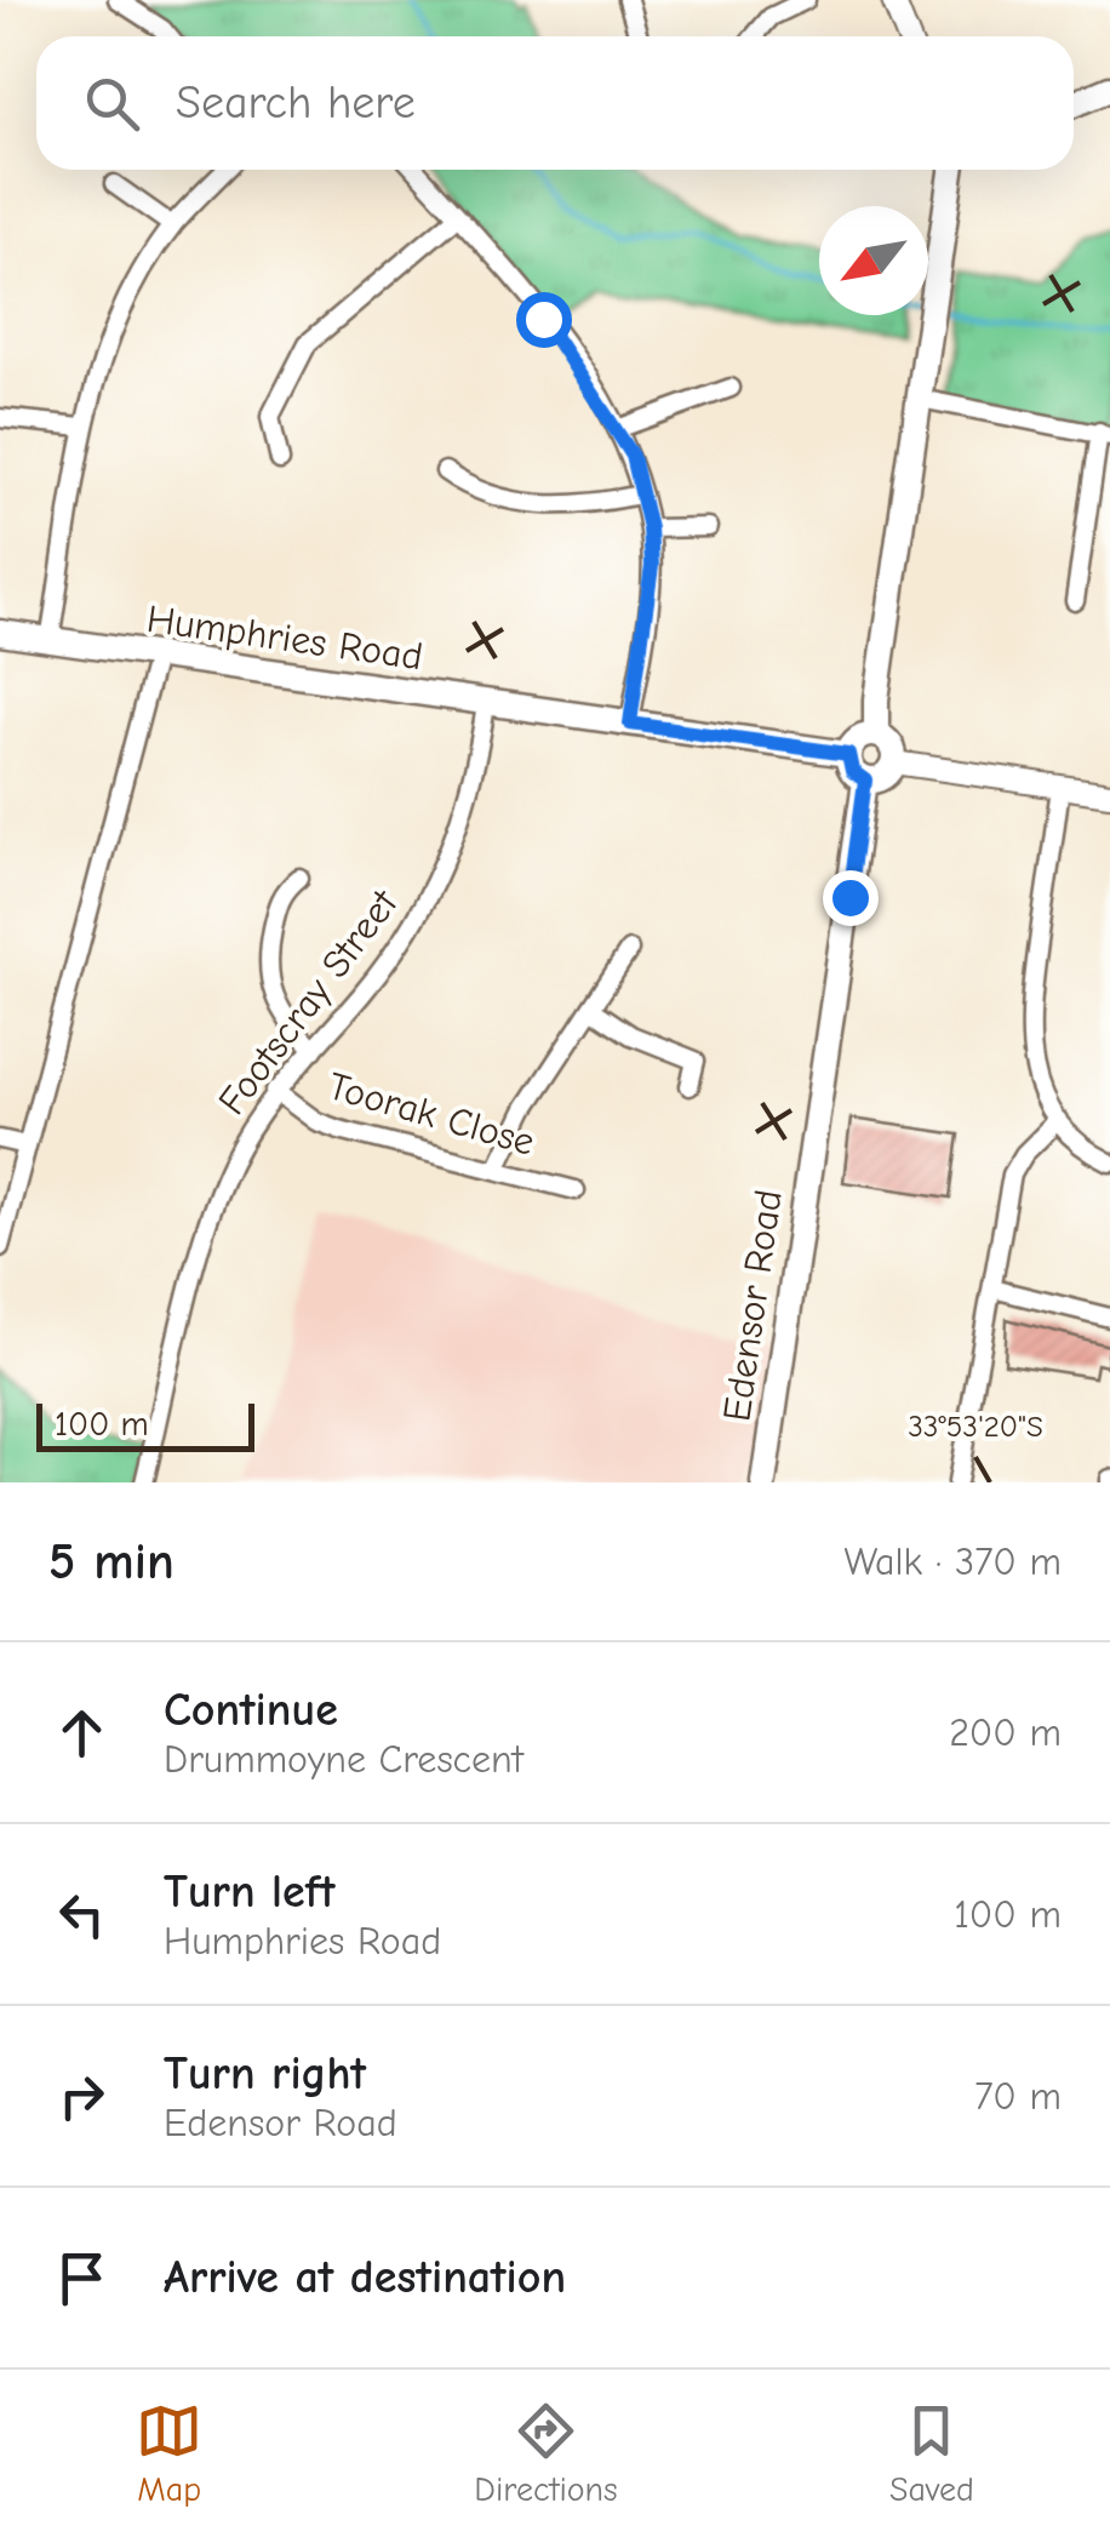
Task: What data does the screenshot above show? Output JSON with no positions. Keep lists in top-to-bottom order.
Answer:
{
  "streets": {
    "main road": ["Humphries Road", "Edensor Road"],
    "street": ["Footscray Street", "Toorak Close"]
  },
  "crossings": [
    ["Humphries Road", "Footscray Street"],
    ["Humphries Road", "Edensor Road"],
    ["Footscray Street", "Toorak Close"]
  ],
  "scale_bar": "100 m",
  "north": "bottom left",
  "page": {
    "search": "Search here",
    "scale": "100 m",
    "heading": ["5 min", "Walk · 370 m"],
    "list": [
      ["Continue", "Drummoyne Crescent", "200 m"],
      ["Turn left", "Humphries Road", "100 m"],
      ["Turn right", "Edensor Road", "70 m"],
      "Arrive at destination"
    ],
    "nav": ["Map", "Directions", "Saved"]
  },
  "coordinates": ["33°53'20\"S"]
}
